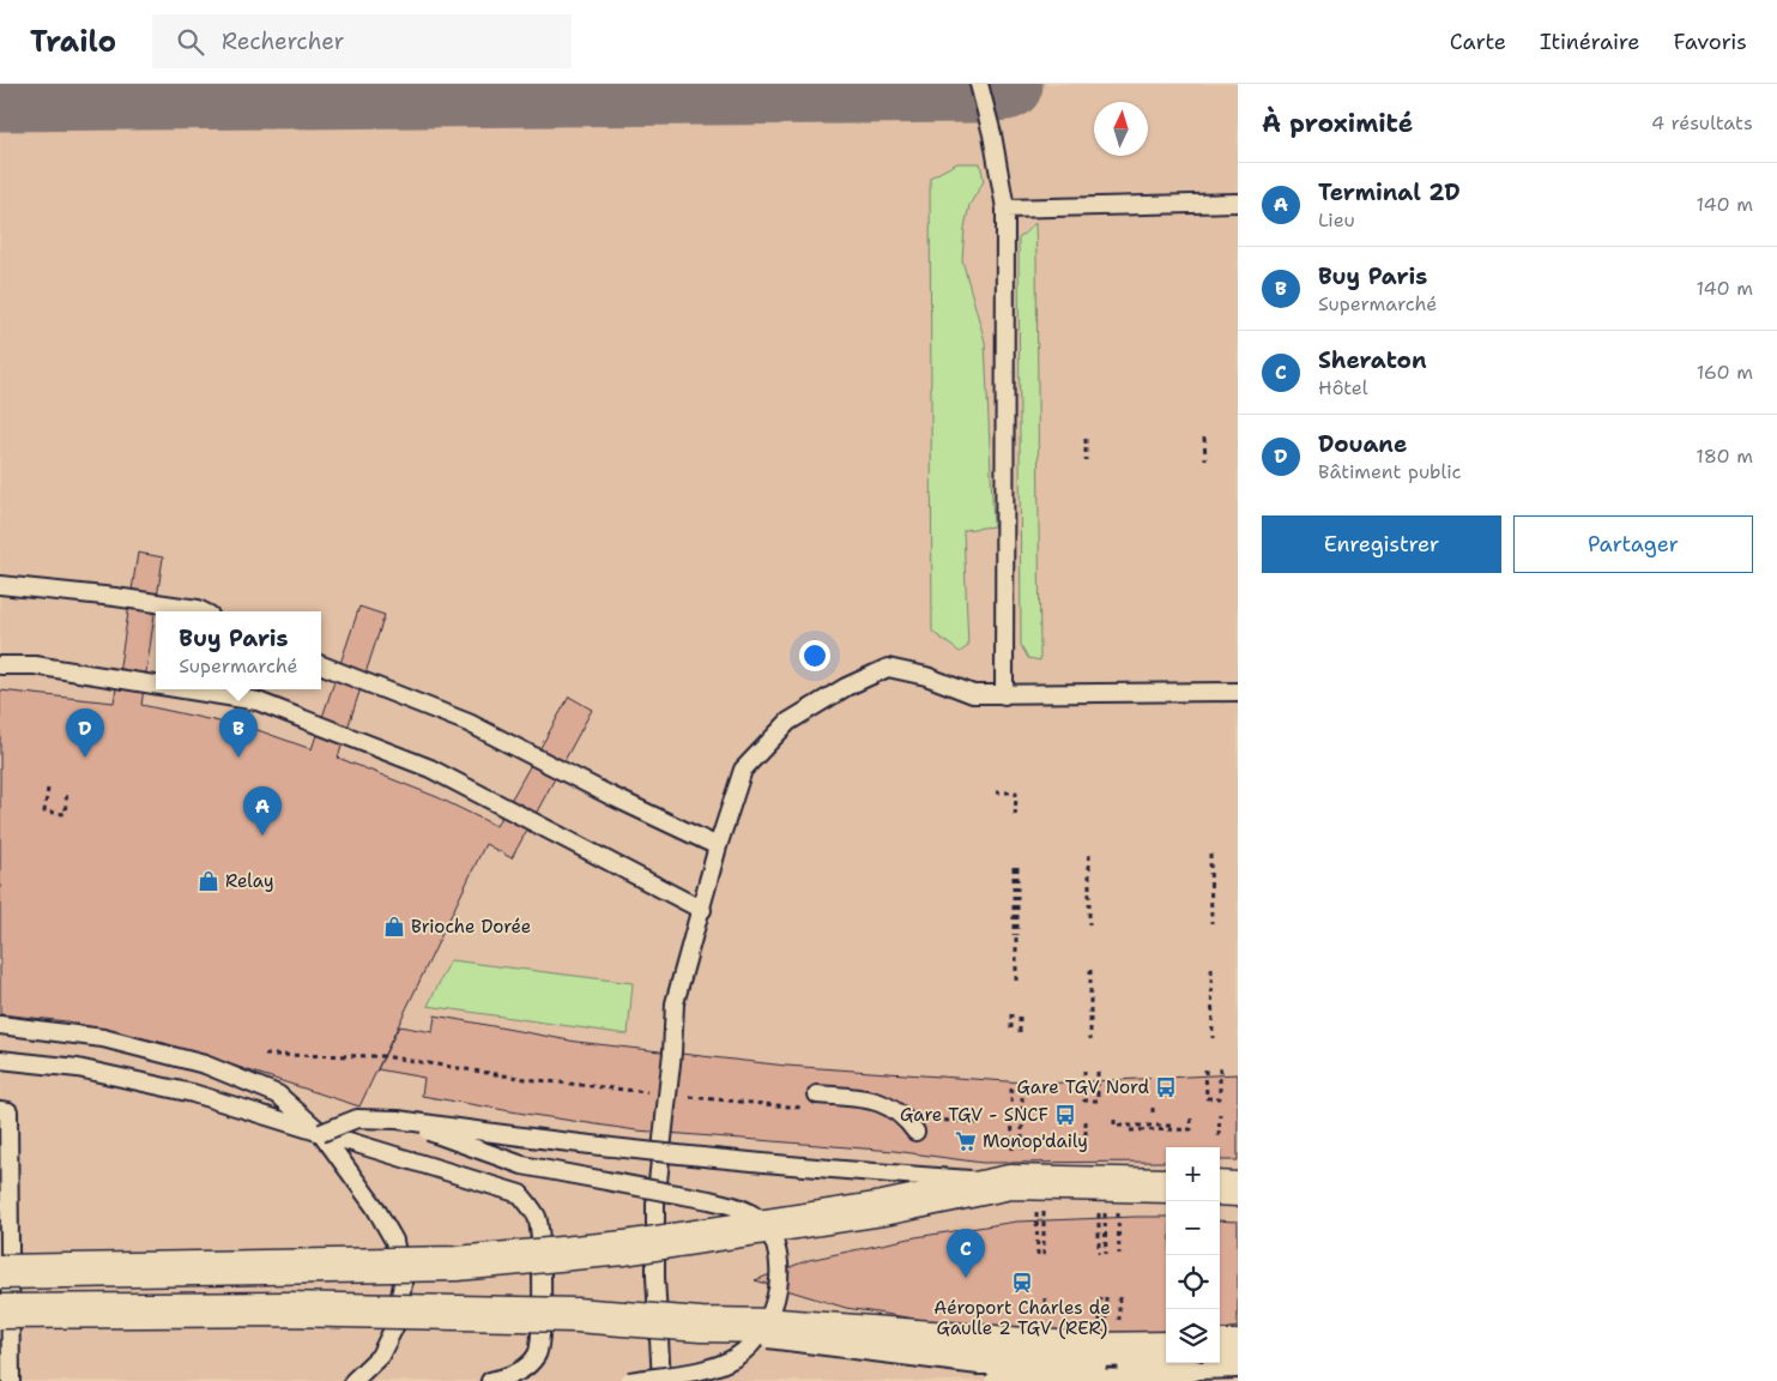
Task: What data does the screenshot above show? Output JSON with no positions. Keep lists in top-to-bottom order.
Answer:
{
  "places": {
    "shop": ["Relay", "Brioche Dorée"],
    "bus stop": ["Gare TGV Nord", "Gare TGV - SNCF"],
    "supermarket": ["Monop'daily"],
    "station": ["Aéroport Charles de Gaulle 2 TGV (RER)"]
  },
  "north": "top",
  "page": {
    "header": "Trailo",
    "search": "Rechercher",
    "nav": ["Carte", "Itinéraire", "Favoris"],
    "heading": ["À proximité", "4 résultats"],
    "list": [
      {
        "mark": "A",
        "name": "Terminal 2D",
        "note": "Lieu",
        "value": "140 m"
      },
      {
        "mark": "B",
        "name": "Buy Paris",
        "note": "Supermarché",
        "value": "140 m"
      },
      {
        "mark": "C",
        "name": "Sheraton",
        "note": "Hôtel",
        "value": "160 m"
      },
      {
        "mark": "D",
        "name": "Douane",
        "note": "Bâtiment public",
        "value": "180 m"
      }
    ],
    "buttons": ["Enregistrer", "Partager"],
    "popup": ["Buy Paris", "Supermarché"],
    "pins": [
      "B",
      "D",
      "A",
      "C"
    ],
    "map_buttons": ["+", "−"]
  }
}
